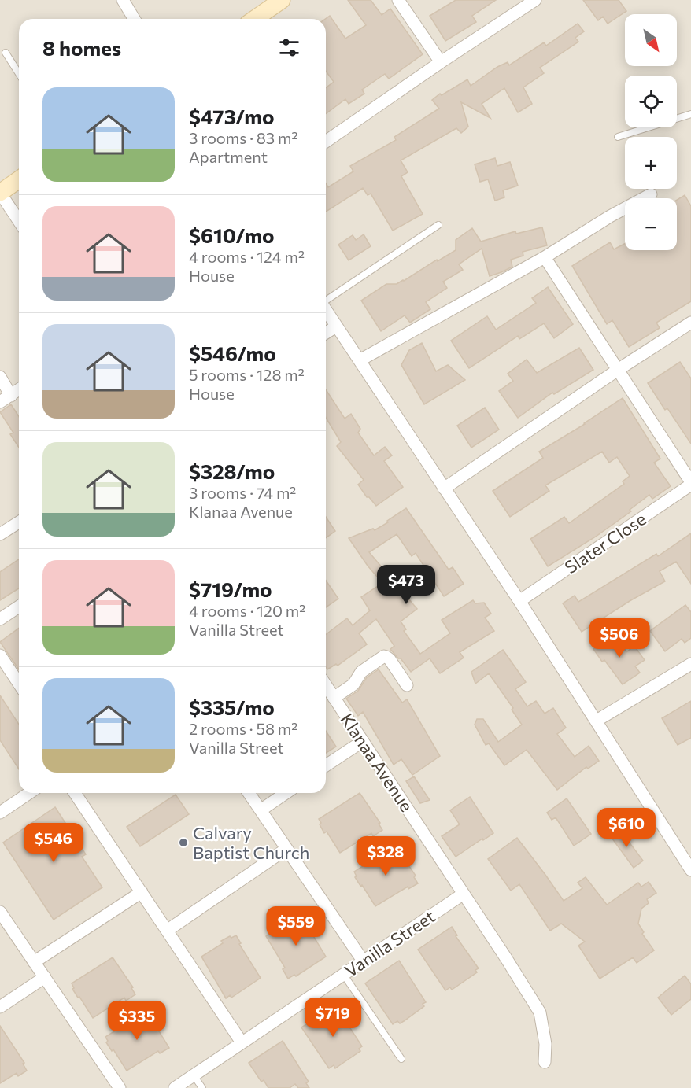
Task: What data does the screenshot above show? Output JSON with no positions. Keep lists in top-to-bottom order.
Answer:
{
  "streets": {
    "street": ["Slater Close", "Klanaa Avenue", "Vanilla Street"]
  },
  "crossings": [
    ["Klanaa Avenue", "Vanilla Street"]
  ],
  "places": ["Calvary Baptist Church"],
  "north": "bottom right",
  "page": {
    "map_buttons": ["+", "−"],
    "heading": "8 homes",
    "list": [
      {
        "name": "$473/mo",
        "note": "3 rooms · 83 m² · Apartment"
      },
      {
        "name": "$610/mo",
        "note": "4 rooms · 124 m² · House"
      },
      {
        "name": "$546/mo",
        "note": "5 rooms · 128 m² · House"
      },
      {
        "name": "$328/mo",
        "note": "3 rooms · 74 m² · Klanaa Avenue"
      },
      {
        "name": "$719/mo",
        "note": "4 rooms · 120 m² · Vanilla Street"
      },
      {
        "name": "$335/mo",
        "note": "2 rooms · 58 m² · Vanilla Street"
      }
    ],
    "price": [
      "$473",
      "$506",
      "$610",
      "$546",
      "$328",
      "$559",
      "$719",
      "$335"
    ]
  }
}
